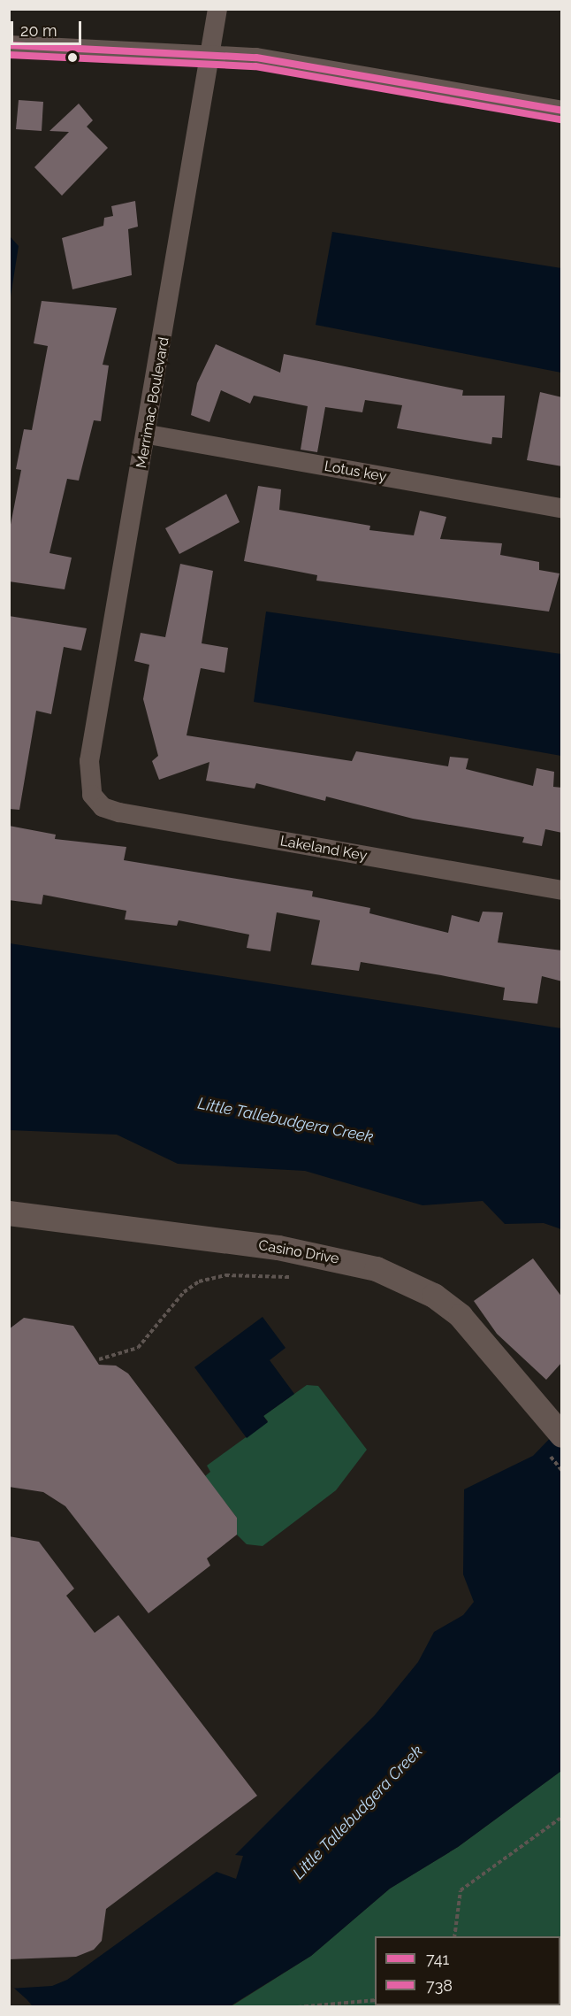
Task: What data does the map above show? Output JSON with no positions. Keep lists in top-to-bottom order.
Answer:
{
  "streets": {
    "street": [
      "Merrimac Boulevard",
      "Lotus key",
      "Lakeland Key",
      "Casino Drive"
    ]
  },
  "crossings": [
    ["Merrimac Boulevard", "Lotus key"],
    ["Merrimac Boulevard", "Lakeland Key"]
  ],
  "water": ["Little Tallebudgera Creek"],
  "lines": ["transit line 741", "transit line 738"],
  "legend": ["741", "738"],
  "scale_bar": "20 m"
}
